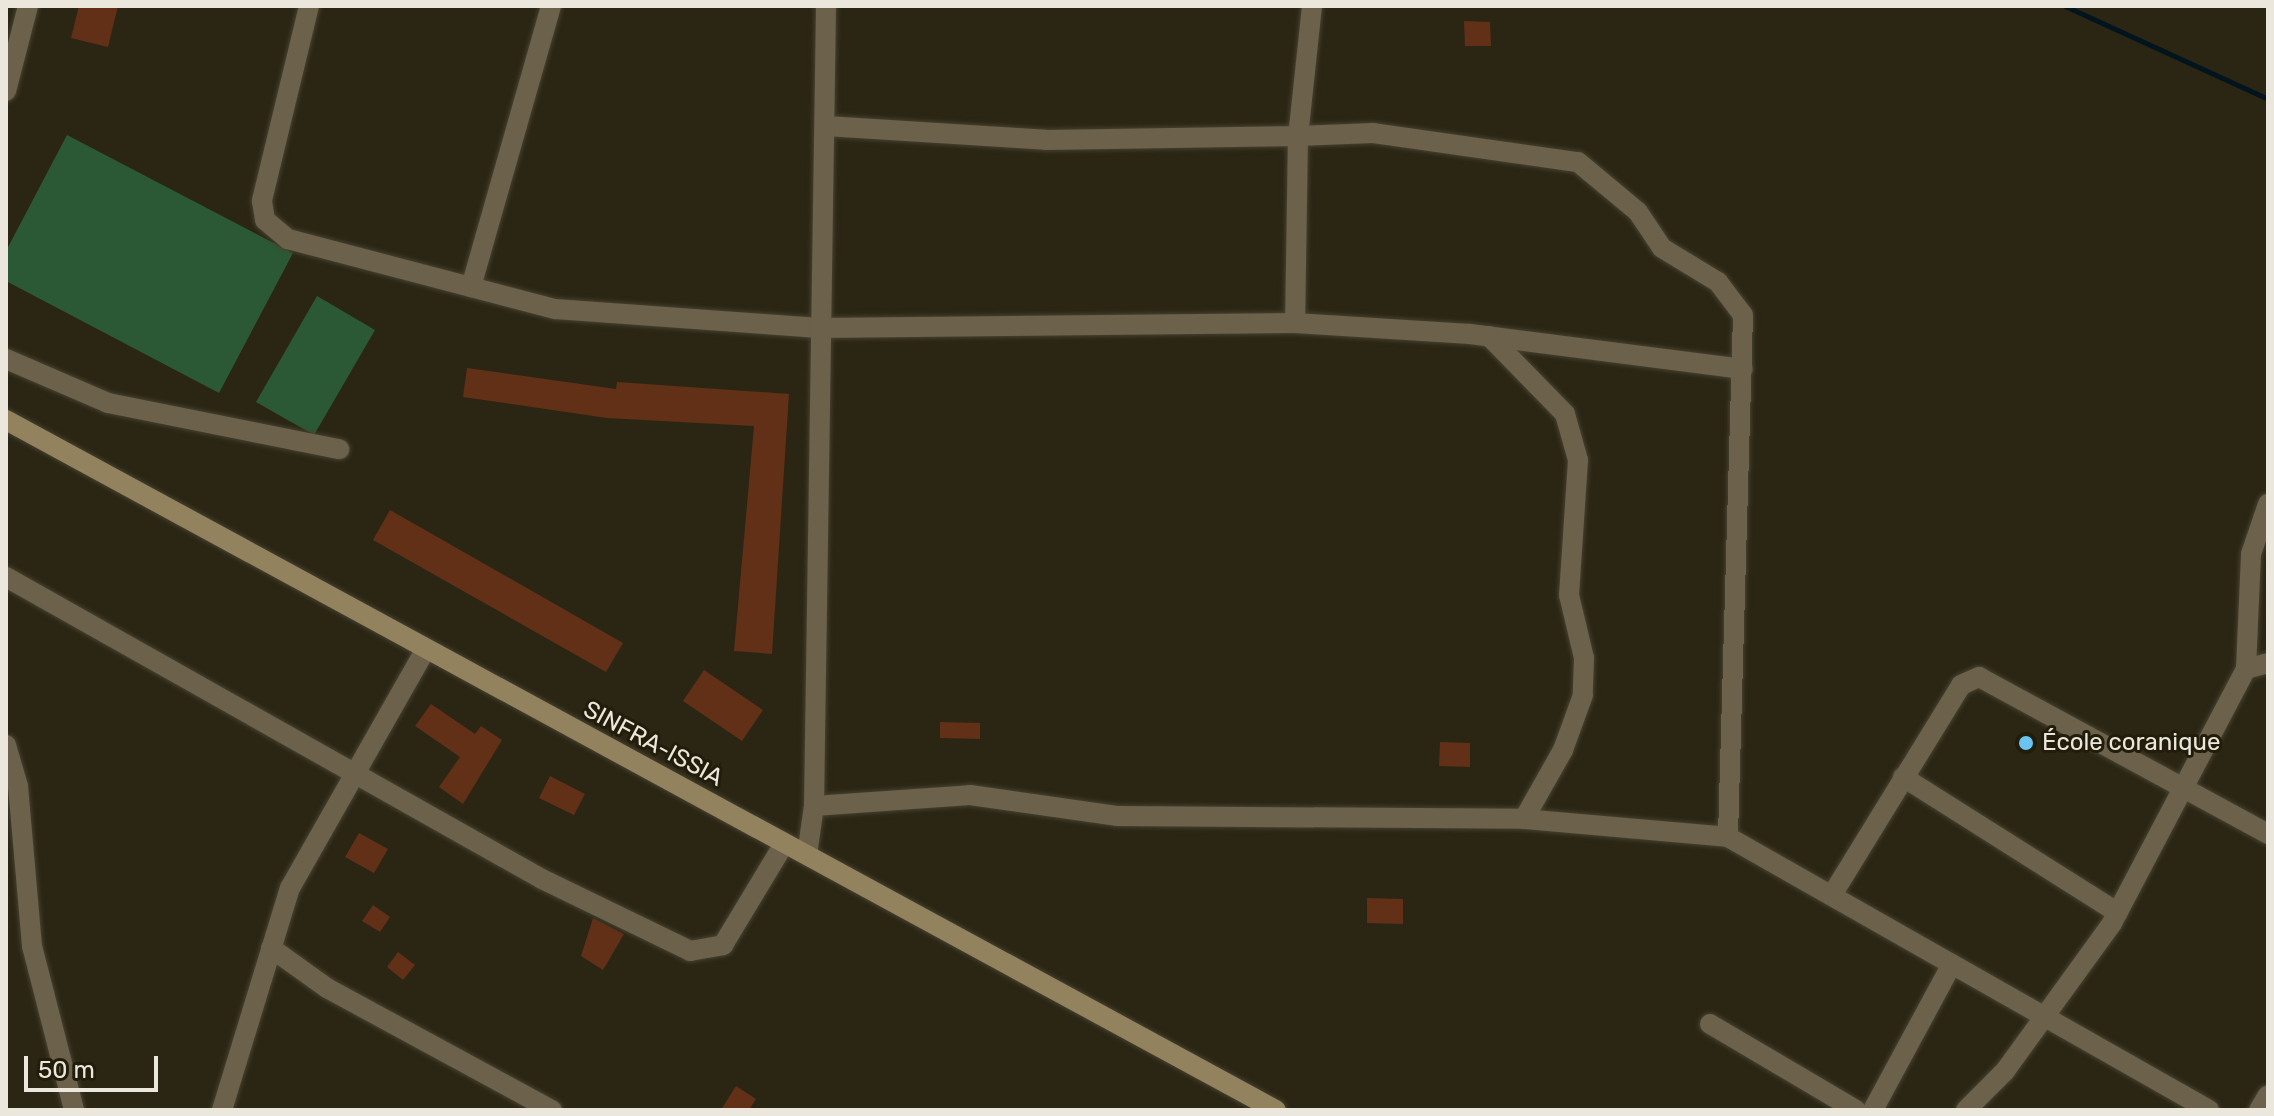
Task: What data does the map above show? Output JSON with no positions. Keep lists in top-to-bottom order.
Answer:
{
  "streets": {
    "main road": ["SINFRA-ISSIA"]
  },
  "places": ["École coranique"],
  "scale_bar": "50 m"
}
